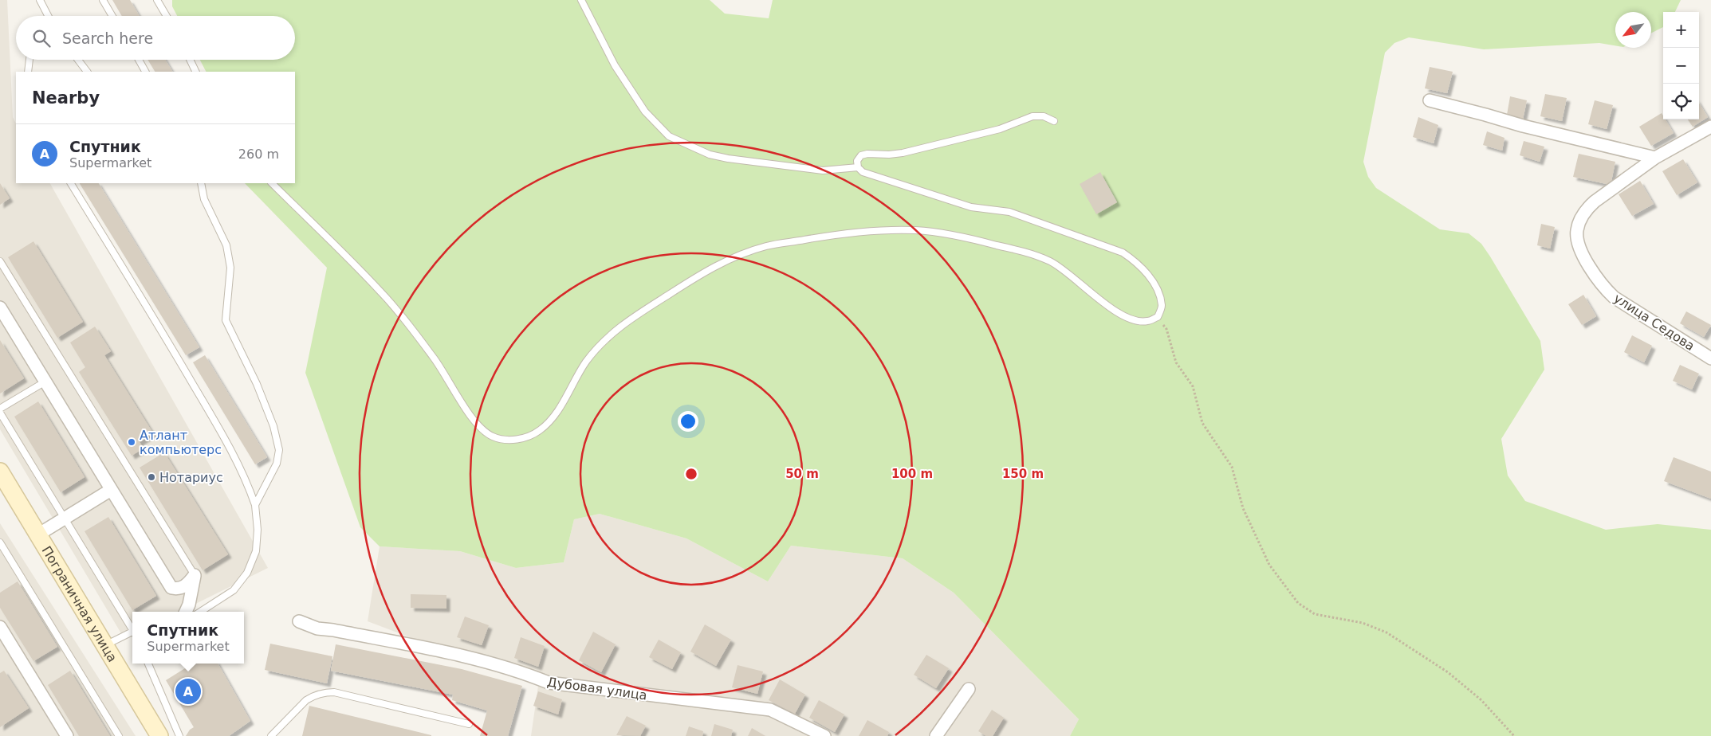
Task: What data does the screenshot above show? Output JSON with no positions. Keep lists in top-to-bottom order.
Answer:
{
  "streets": {
    "main road": ["Пограничная улица"],
    "street": ["улица Седова", "Дубовая улица"]
  },
  "places": ["Атлант компьютерс", "Нотариус"],
  "north": "bottom left",
  "page": {
    "map_buttons": ["+", "−"],
    "search": "Search here",
    "heading": "Nearby",
    "list": [
      {
        "mark": "A",
        "name": "Спутник",
        "note": "Supermarket",
        "value": "260 m"
      }
    ],
    "popup": ["Спутник", "Supermarket"],
    "pins": "A"
  },
  "rings": ["50 m", "100 m", "150 m"]
}
